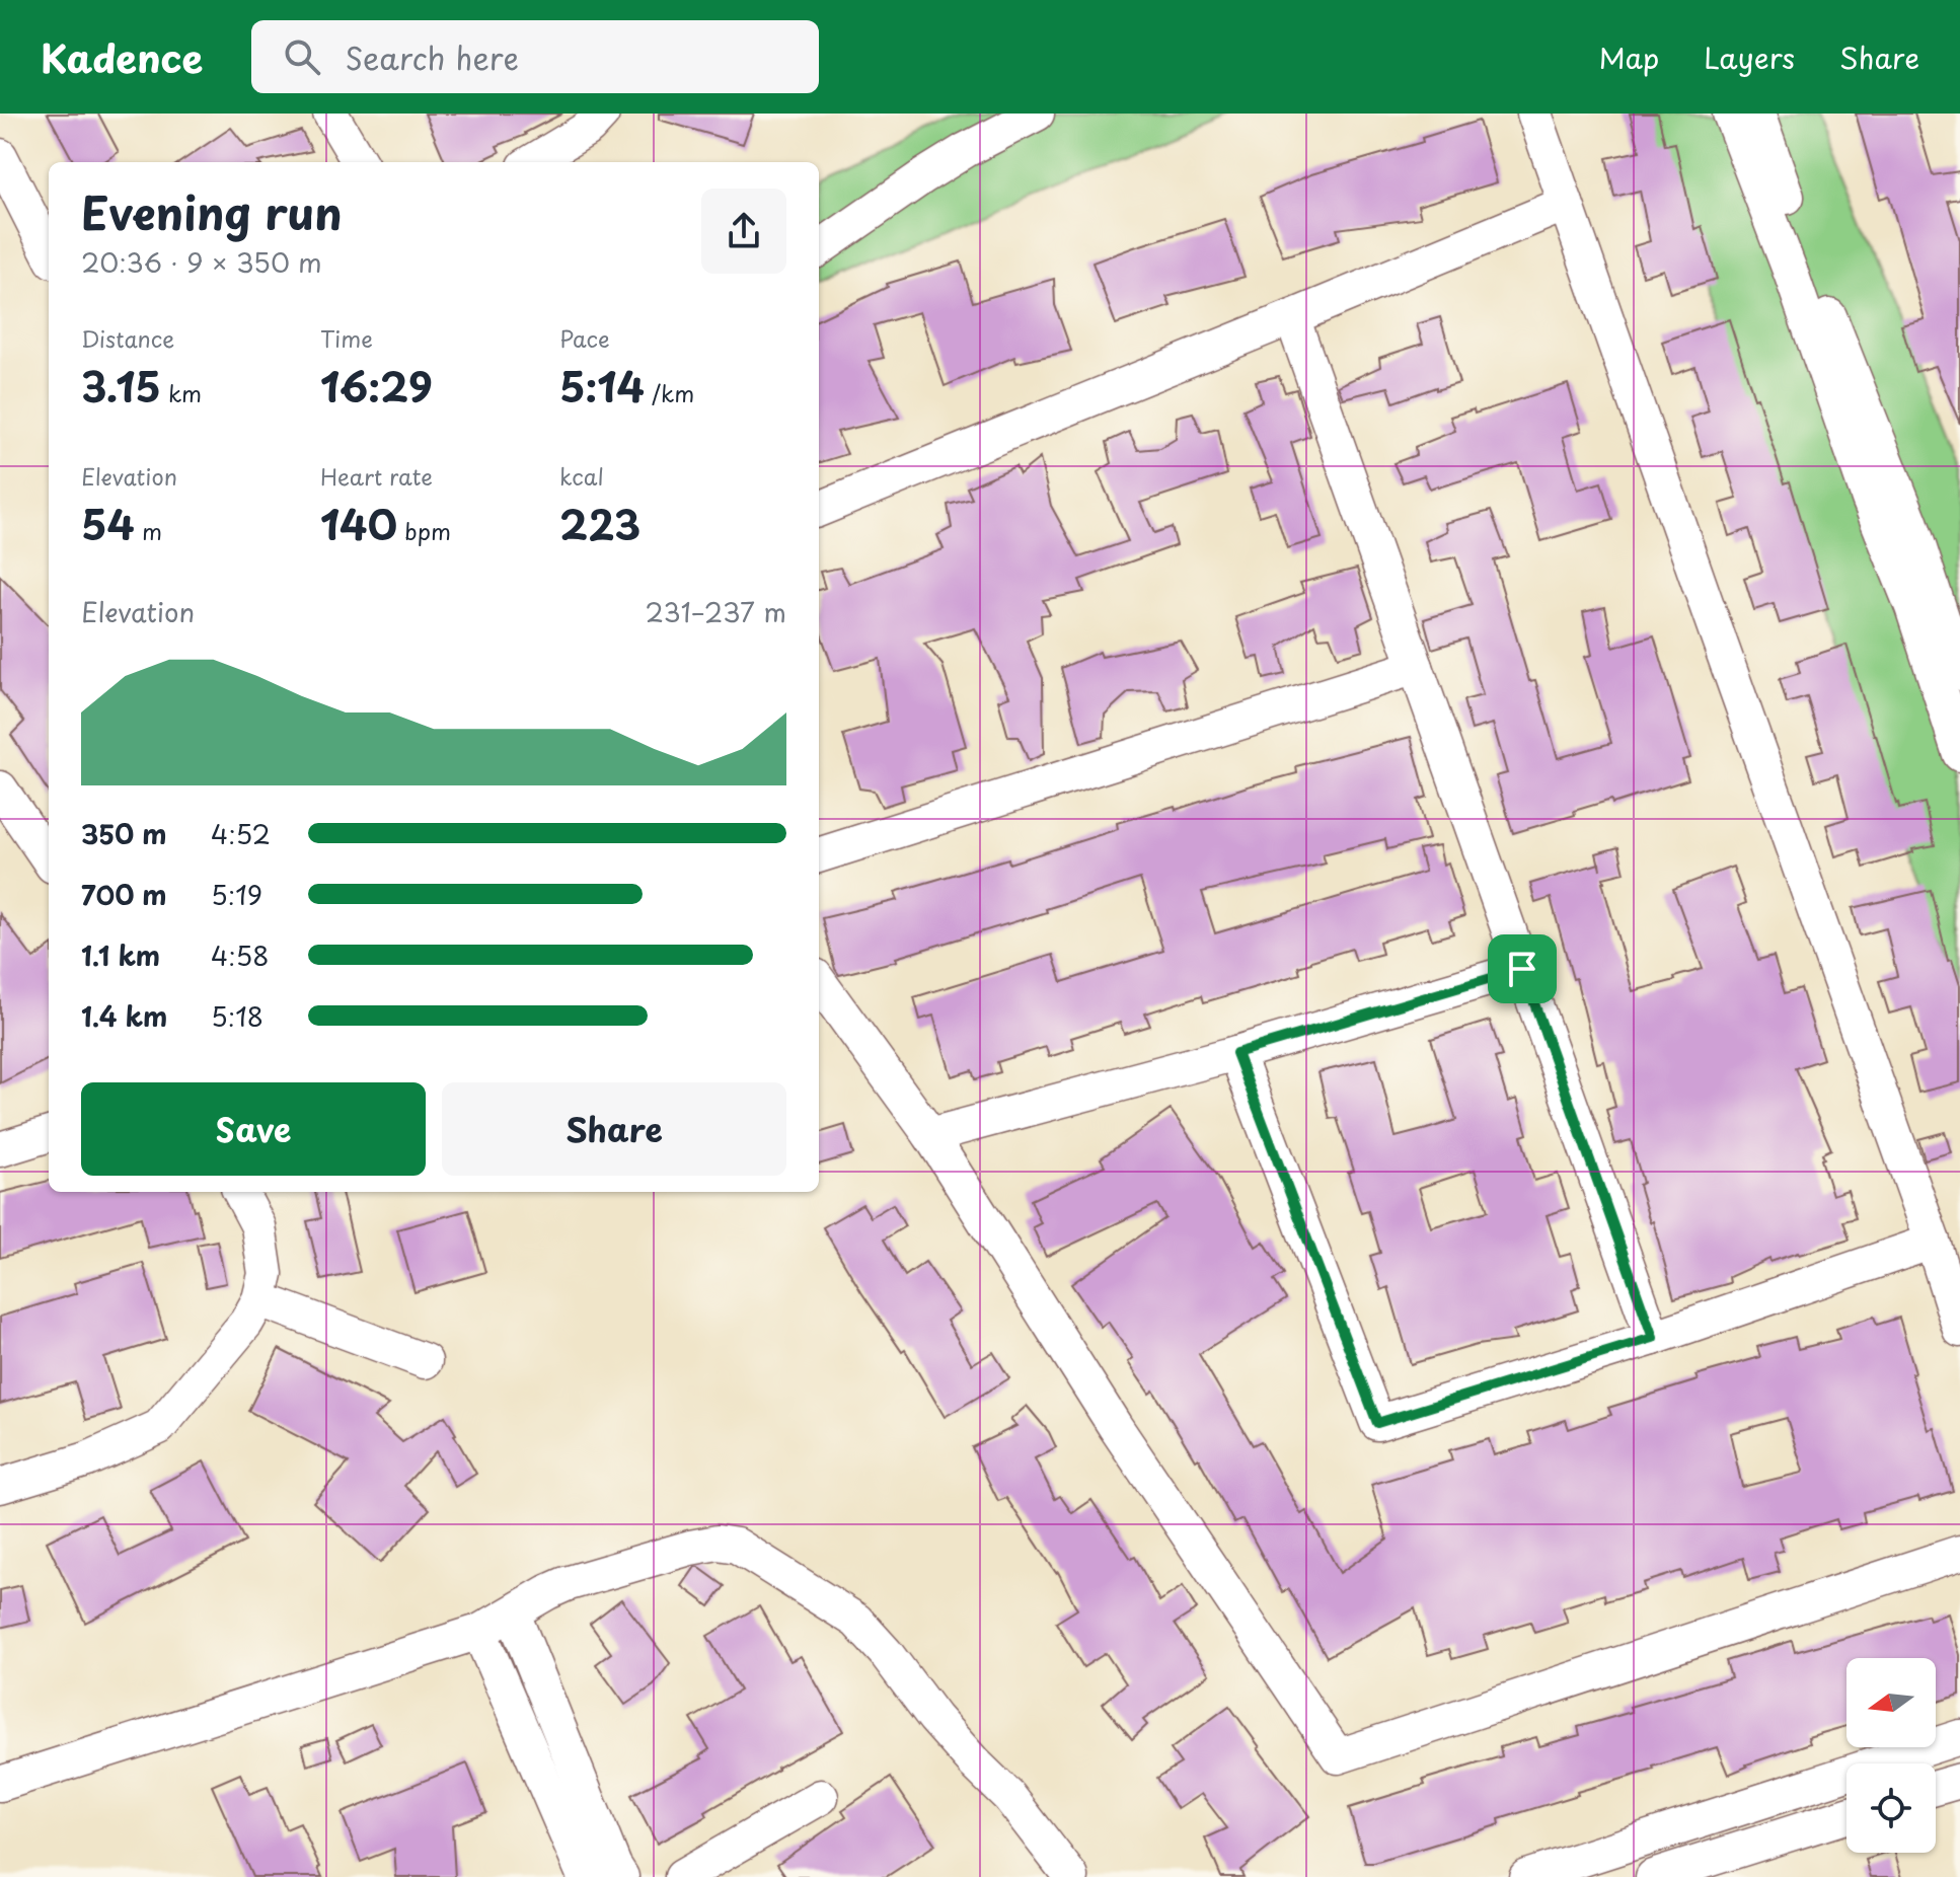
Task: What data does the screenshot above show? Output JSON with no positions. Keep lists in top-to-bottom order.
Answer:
{
  "north": "left",
  "page": {
    "header": "Kadence",
    "search": "Search here",
    "nav": ["Map", "Layers", "Share"],
    "heading": ["Evening run", "20:36 · 9 × 350 m"],
    "stats": [
      ["Distance", "3.15 km"],
      ["Time", "16:29"],
      ["Pace", "5:14 /km"],
      ["Elevation", "54 m"],
      ["Heart rate", "140 bpm"],
      ["kcal", "223"]
    ],
    "chart": ["Elevation", "231–237 m"],
    "list": [
      {
        "name": "350 m",
        "note": "4:52"
      },
      {
        "name": "700 m",
        "note": "5:19"
      },
      {
        "name": "1.1 km",
        "note": "4:58"
      },
      {
        "name": "1.4 km",
        "note": "5:18"
      }
    ],
    "buttons": ["Save", "Share"]
  }
}
